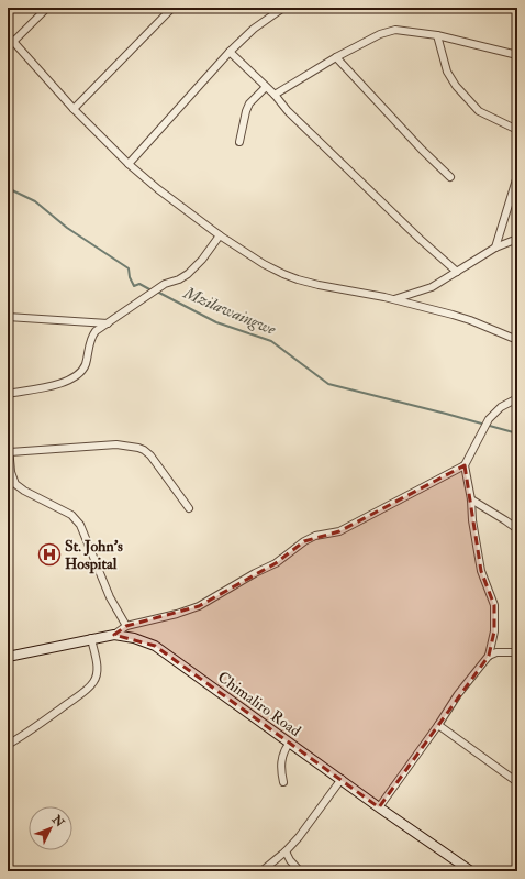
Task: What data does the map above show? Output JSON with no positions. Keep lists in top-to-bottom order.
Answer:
{
  "streets": {
    "street": ["Chimaliro Road"]
  },
  "water": ["Mzilawaingwe"],
  "places": {
    "hospital": ["St. John's Hospital"]
  },
  "north": "top right"
}
